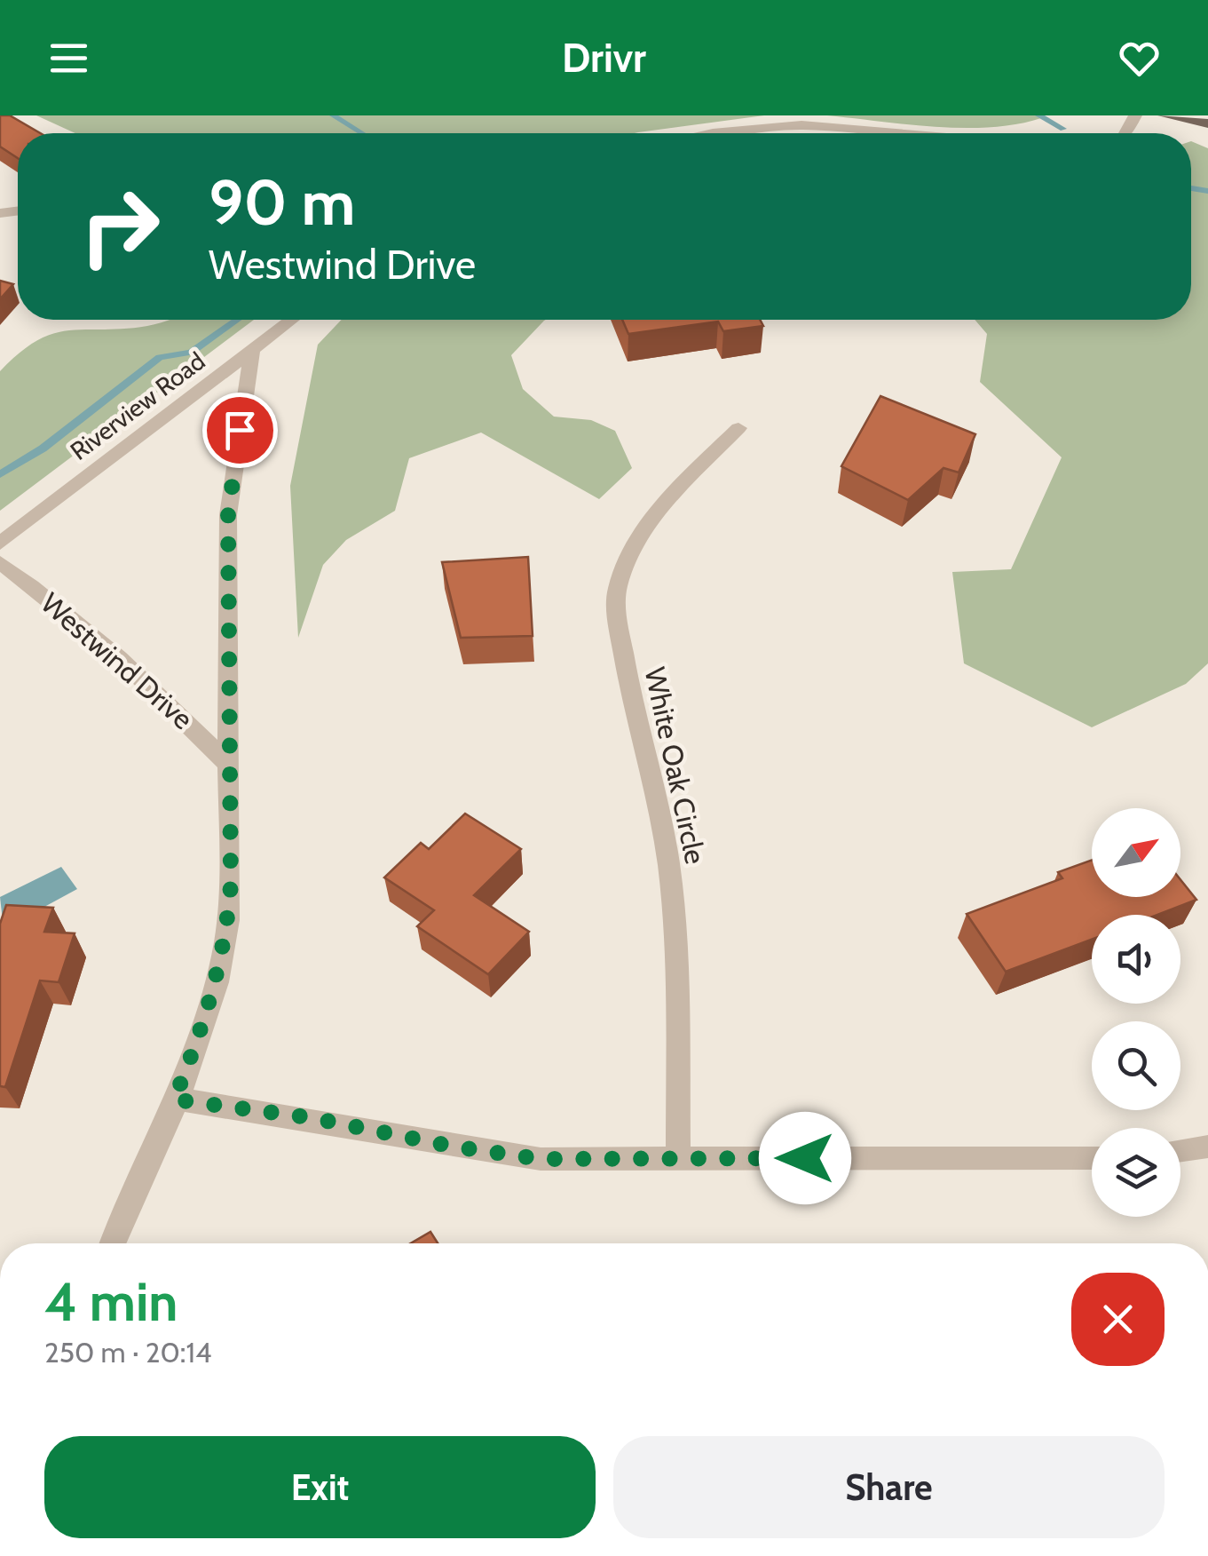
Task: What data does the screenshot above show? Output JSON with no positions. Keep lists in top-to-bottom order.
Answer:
{
  "streets": {
    "street": ["Riverview Road", "Westwind Drive", "White Oak Circle"]
  },
  "crossings": [
    ["Riverview Road", "Westwind Drive"]
  ],
  "north": "top right",
  "page": {
    "header": "Drivr",
    "turn": ["90 m", "Westwind Drive"],
    "heading": ["4 min", "250 m · 20:14"],
    "buttons": ["Exit", "Share"]
  }
}
